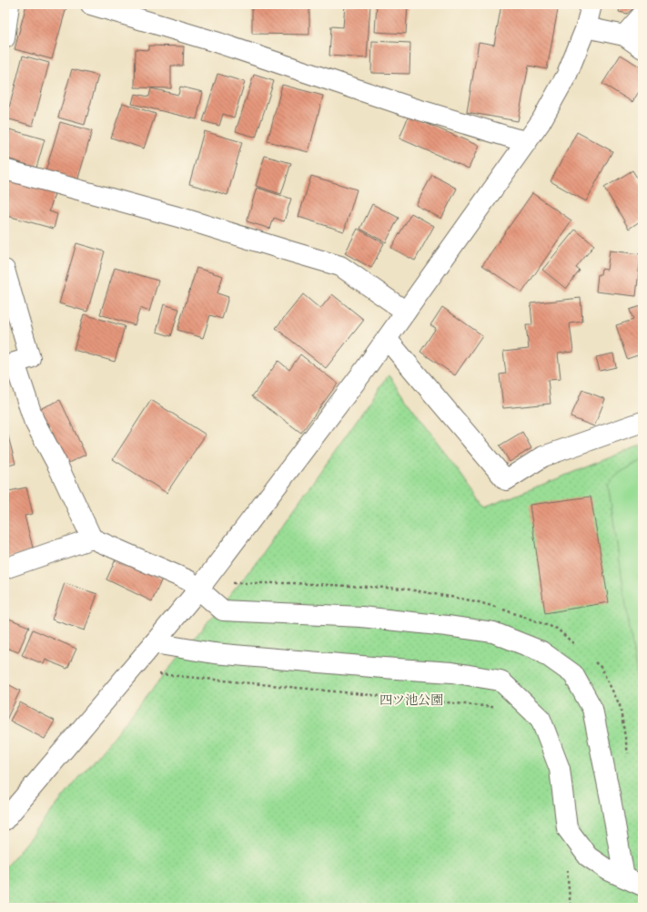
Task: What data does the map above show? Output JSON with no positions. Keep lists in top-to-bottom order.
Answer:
{
  "parks": ["四ツ池公園"]
}
